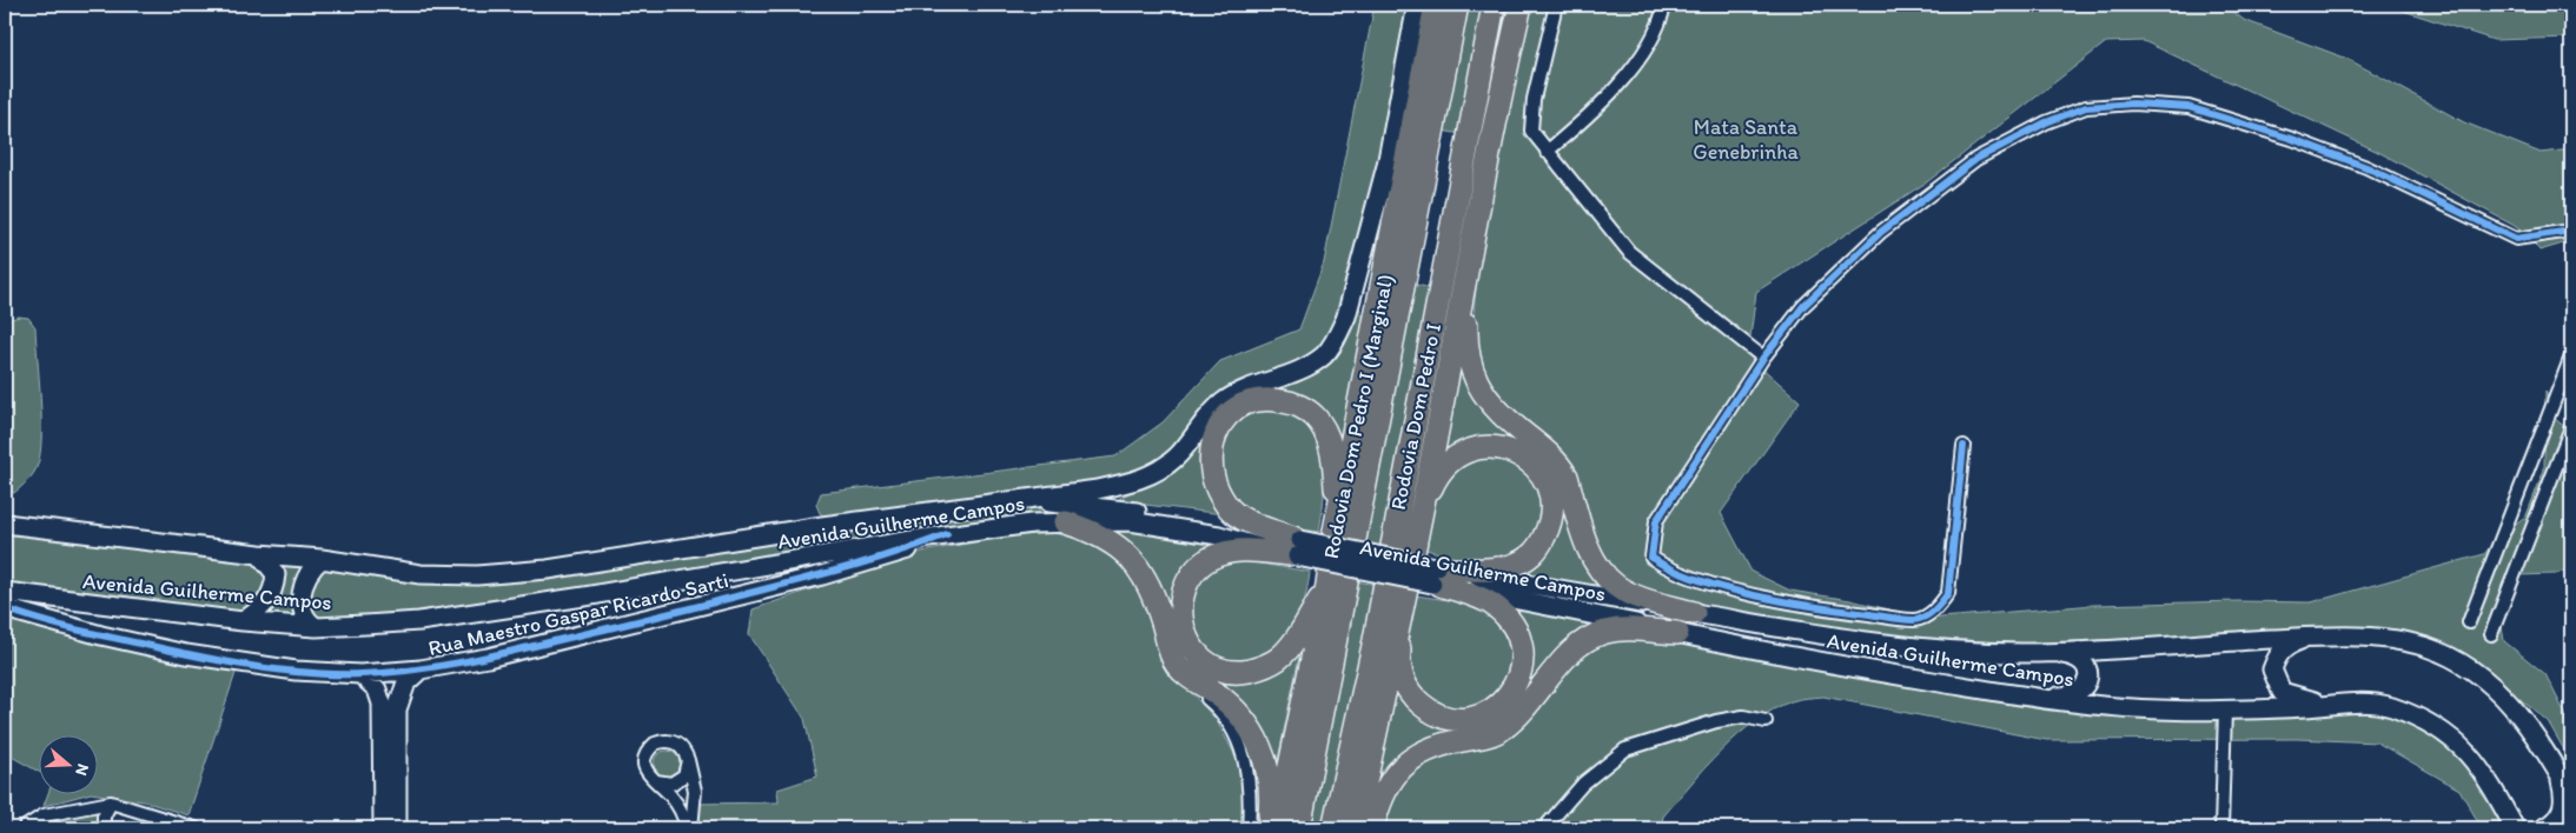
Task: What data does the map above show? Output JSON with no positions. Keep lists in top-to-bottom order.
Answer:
{
  "streets": {
    "highway": ["Rodovia Dom Pedro I (Marginal)", "Rodovia Dom Pedro I"],
    "main road": ["Avenida Guilherme Campos", "Rua Maestro Gaspar Ricardo Sarti"]
  },
  "crossings": [
    ["Avenida Guilherme Campos", "Rua Maestro Gaspar Ricardo Sarti"]
  ],
  "parks": ["Mata Santa Genebrinha"],
  "north": "right"
}
